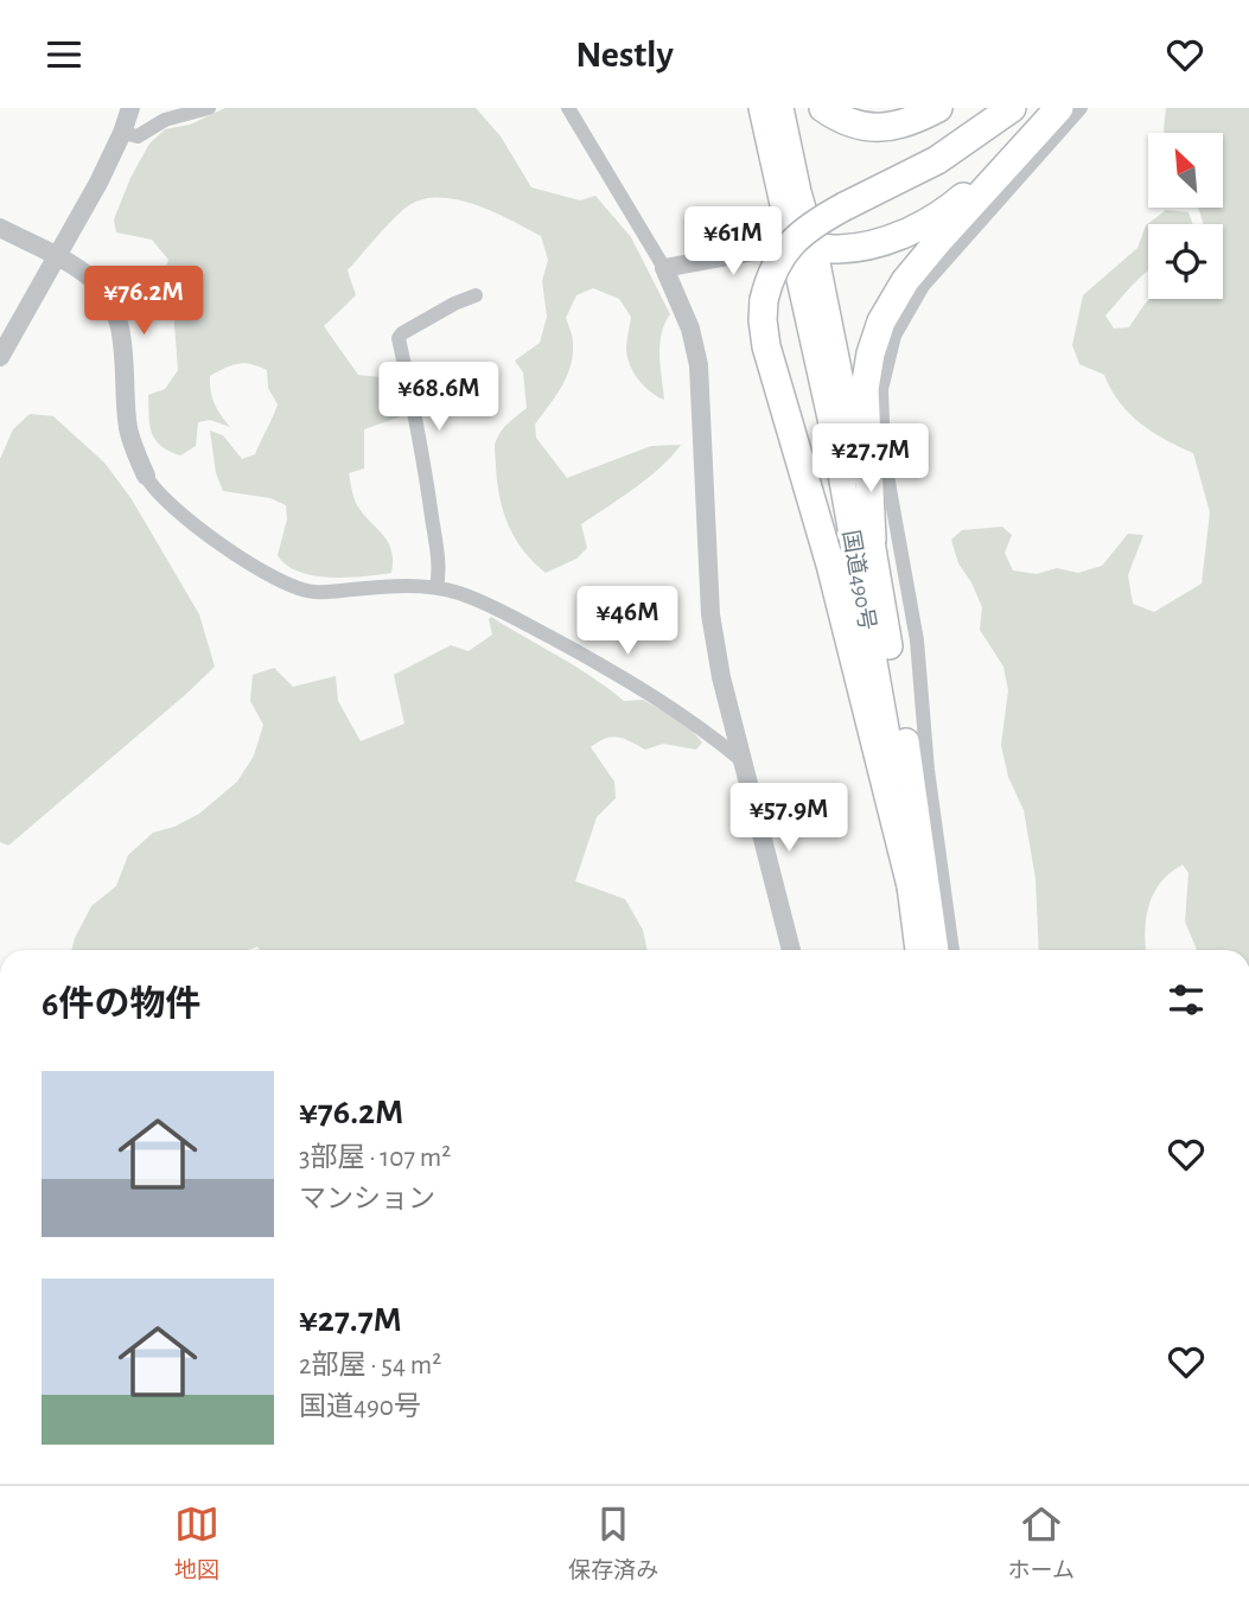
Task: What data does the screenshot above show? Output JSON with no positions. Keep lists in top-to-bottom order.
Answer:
{
  "streets": {
    "highway": ["国道490号"]
  },
  "north": "top left",
  "page": {
    "header": "Nestly",
    "price": [
      "¥61M",
      "¥76.2M",
      "¥68.6M",
      "¥27.7M",
      "¥46M",
      "¥57.9M"
    ],
    "heading": "6件の物件",
    "list": [
      {
        "name": "¥76.2M",
        "note": "3部屋 · 107 m² · マンション"
      },
      {
        "name": "¥27.7M",
        "note": "2部屋 · 54 m² · 国道490号"
      }
    ],
    "tabs": ["地図", "保存済み", "ホーム"]
  }
}
